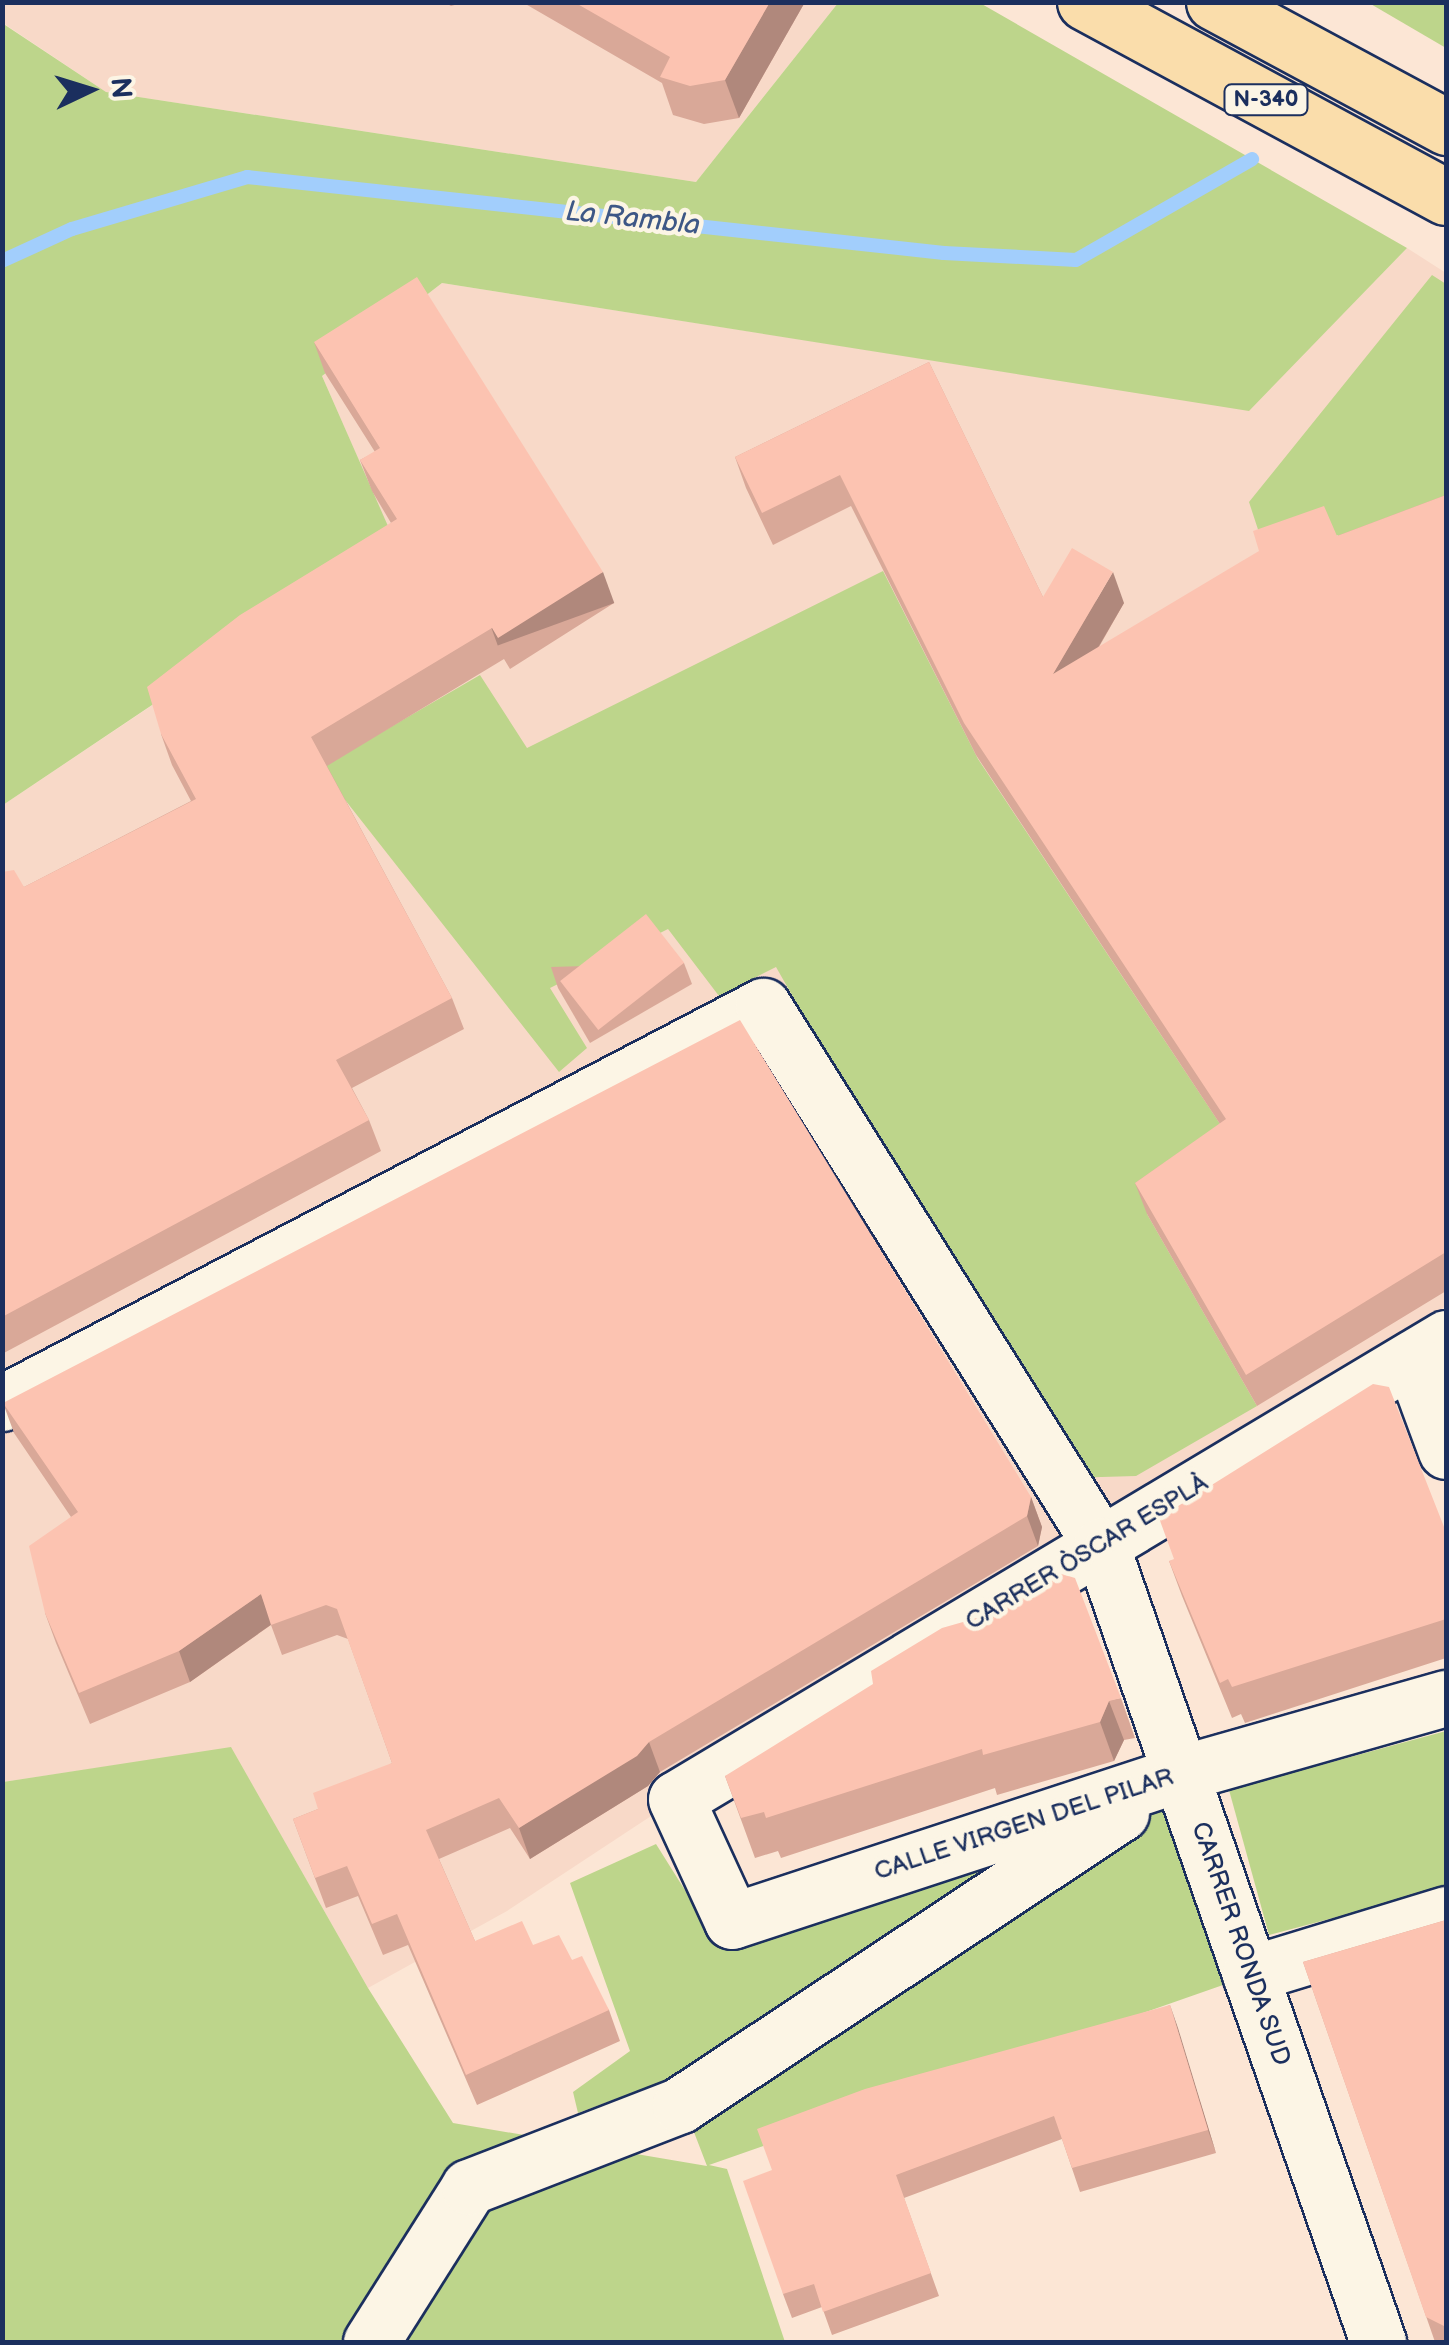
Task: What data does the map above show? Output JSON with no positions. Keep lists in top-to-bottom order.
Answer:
{
  "streets": {
    "highway": ["N-340"],
    "street": ["CARRER ÒSCAR ESPLÀ", "CALLE VIRGEN DEL PILAR", "CARRER RONDA SUD"]
  },
  "crossings": [
    ["CARRER ÒSCAR ESPLÀ", "CALLE VIRGEN DEL PILAR"],
    ["CARRER ÒSCAR ESPLÀ", "CARRER RONDA SUD"],
    ["CALLE VIRGEN DEL PILAR", "CARRER RONDA SUD"]
  ],
  "water": ["La Rambla"],
  "north": "right"
}
